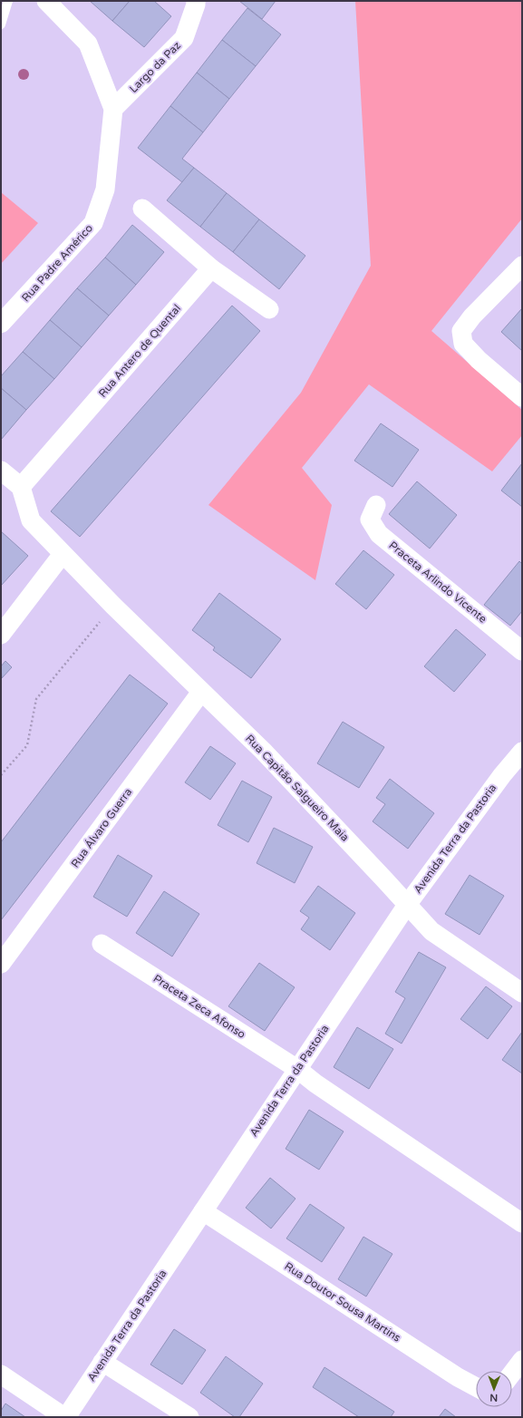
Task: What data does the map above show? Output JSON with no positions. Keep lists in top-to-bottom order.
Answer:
{
  "streets": {
    "street": [
      "Largo da Paz",
      "Rua Padre Américo",
      "Rua Antero de Quental",
      "Praceta Arlindo Vicente",
      "Rua Capitão Salgueiro Maia",
      "Rua Álvaro Guerra",
      "Avenida Terra da Pastoria",
      "Praceta Zeca Afonso",
      "Rua Doutor Sousa Martins"
    ]
  },
  "crossings": [
    ["Largo da Paz", "Rua Padre Américo"],
    ["Rua Antero de Quental", "Rua Capitão Salgueiro Maia"],
    ["Rua Capitão Salgueiro Maia", "Rua Álvaro Guerra"],
    ["Rua Capitão Salgueiro Maia", "Avenida Terra da Pastoria"],
    ["Avenida Terra da Pastoria", "Praceta Zeca Afonso"],
    ["Avenida Terra da Pastoria", "Rua Doutor Sousa Martins"]
  ],
  "north": "bottom"
}
